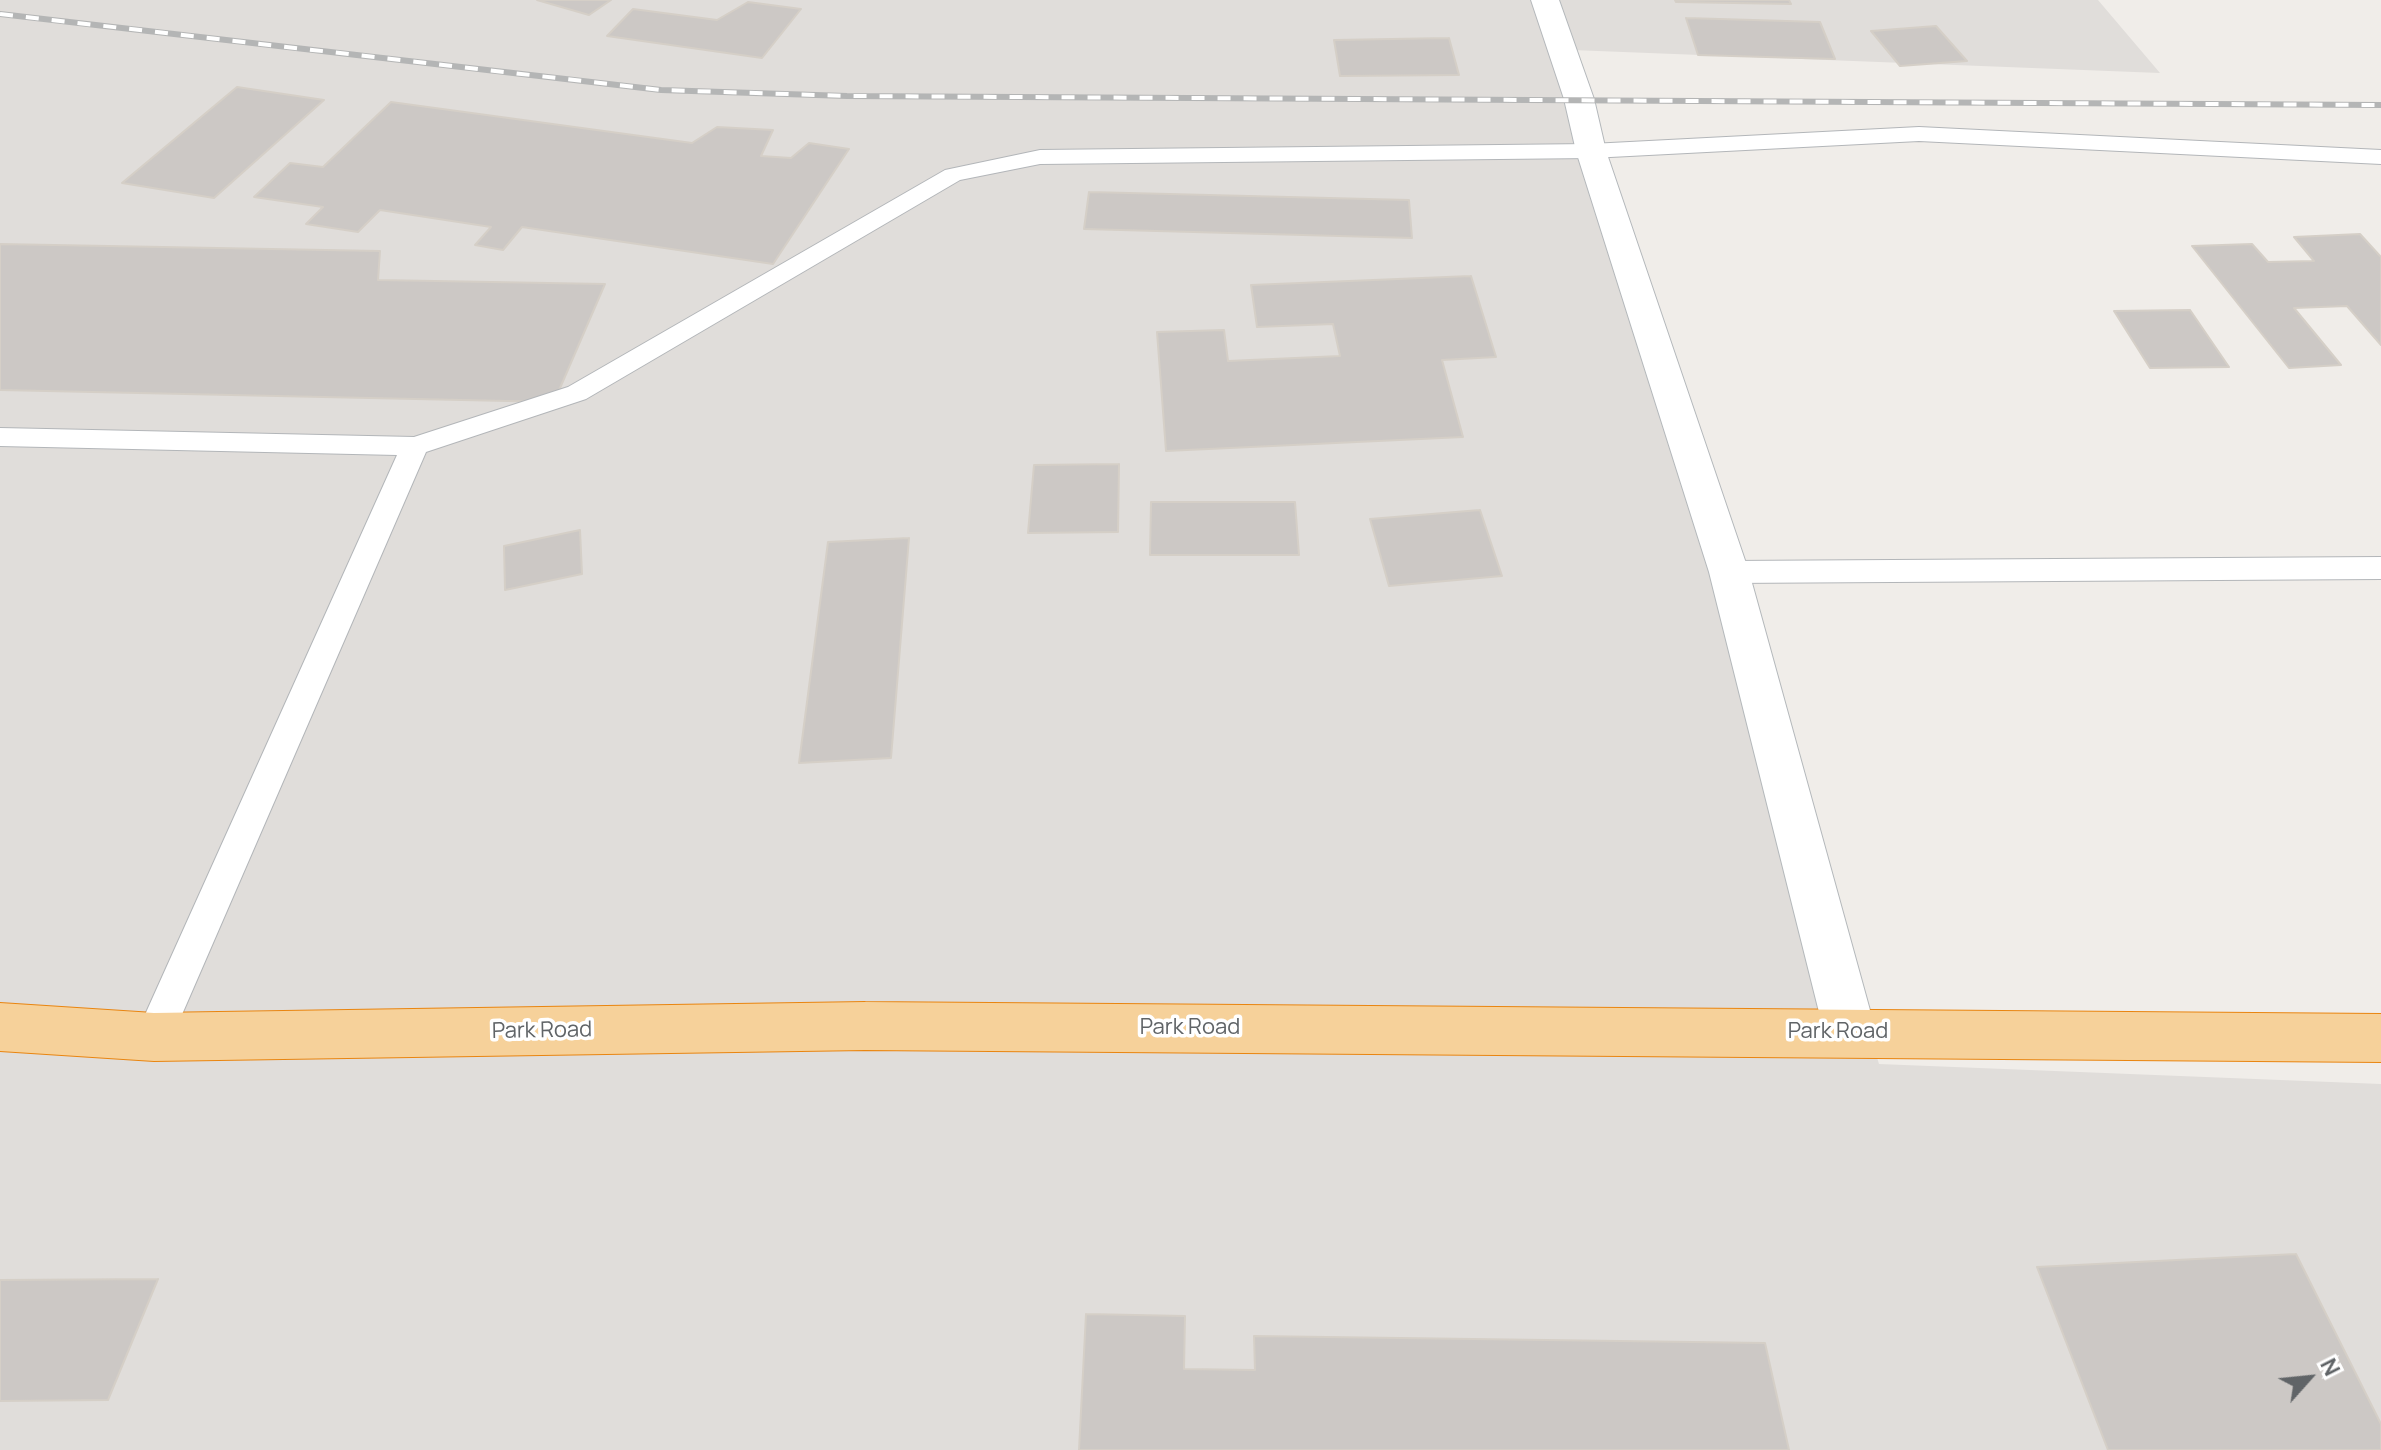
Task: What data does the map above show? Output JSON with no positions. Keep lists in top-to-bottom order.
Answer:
{
  "streets": {
    "highway": ["Park Road"]
  },
  "north": "top right"
}
